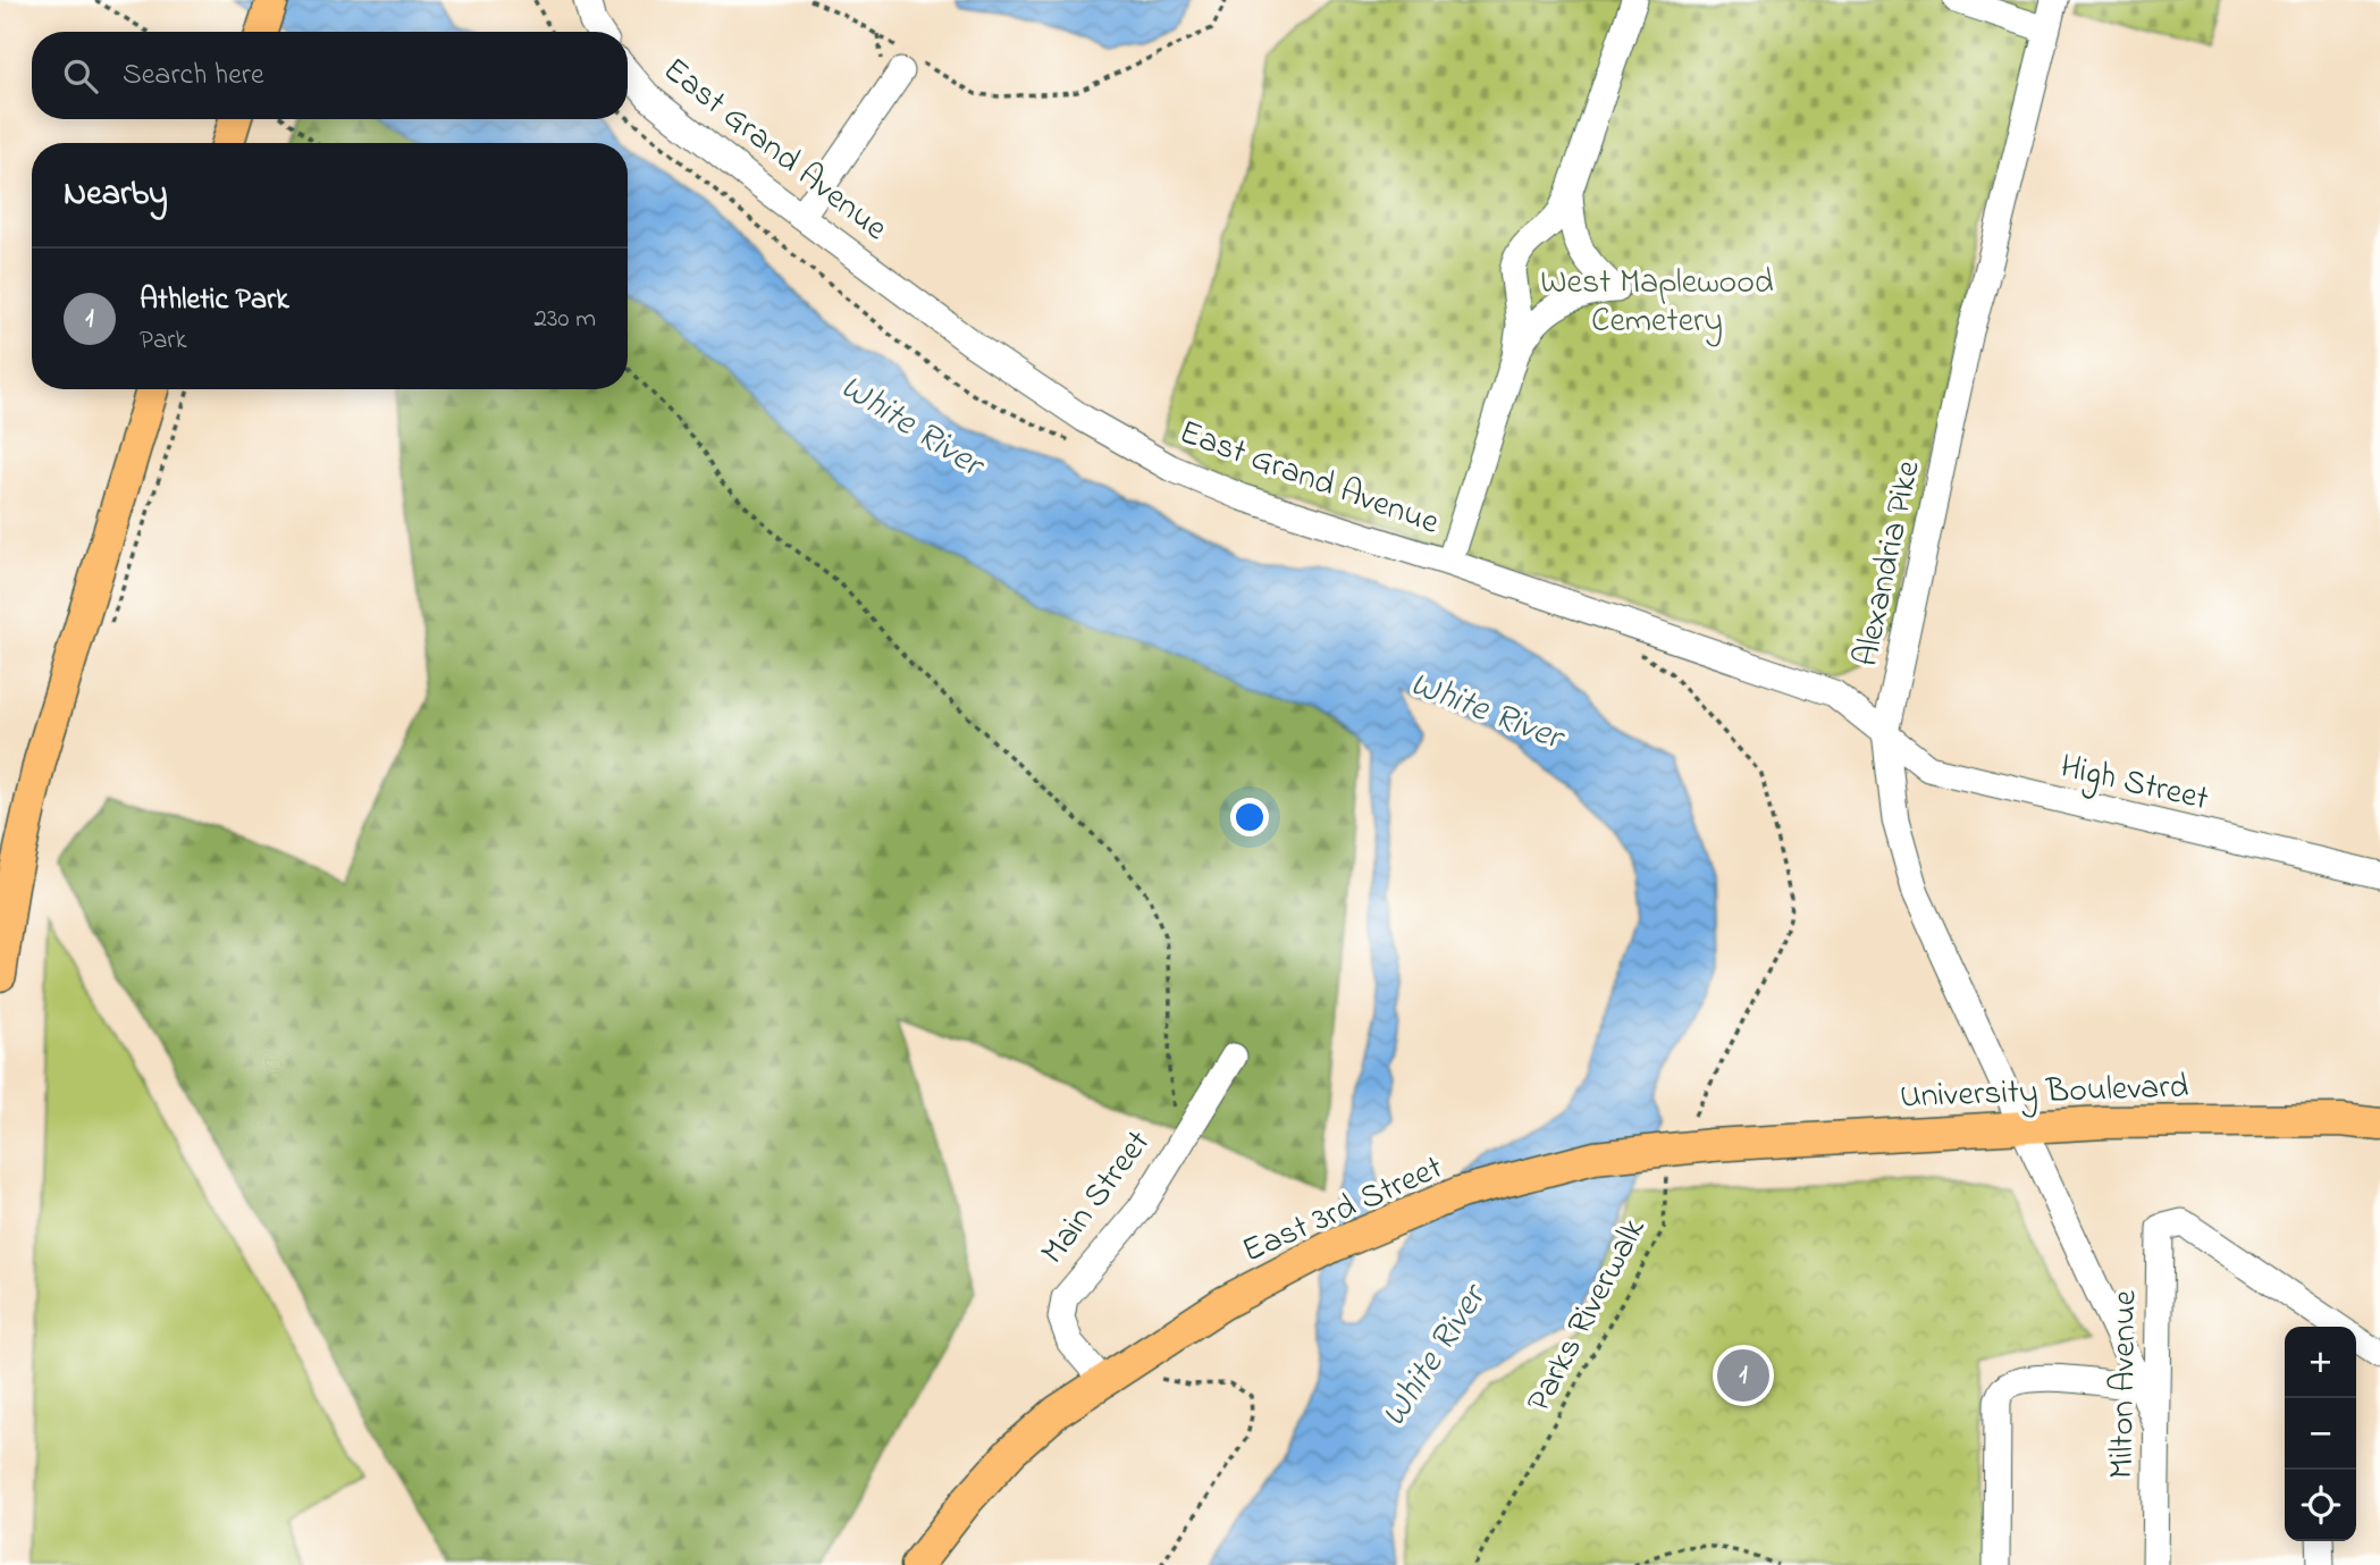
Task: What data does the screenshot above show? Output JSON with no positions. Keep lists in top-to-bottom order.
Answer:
{
  "streets": {
    "main road": ["University Boulevard", "East 3rd Street"],
    "street": [
      "East Grand Avenue",
      "Alexandria Pike",
      "High Street",
      "Main Street",
      "Milton Avenue"
    ],
    "path": ["Parks Riverwalk"]
  },
  "crossings": [
    ["East Grand Avenue", "Alexandria Pike"],
    ["East Grand Avenue", "High Street"],
    ["Alexandria Pike", "High Street"],
    ["Alexandria Pike", "University Boulevard"],
    ["Alexandria Pike", "Milton Avenue"],
    ["University Boulevard", "East 3rd Street"],
    ["Main Street", "East 3rd Street"]
  ],
  "water": ["White River"],
  "parks": ["West Maplewood Cemetery"],
  "page": {
    "search": "Search here",
    "heading": "Nearby",
    "list": [
      {
        "mark": "1",
        "name": "Athletic Park",
        "note": "Park",
        "value": "230 m"
      }
    ],
    "map_buttons": ["+", "−"],
    "pins": "1"
  }
}
